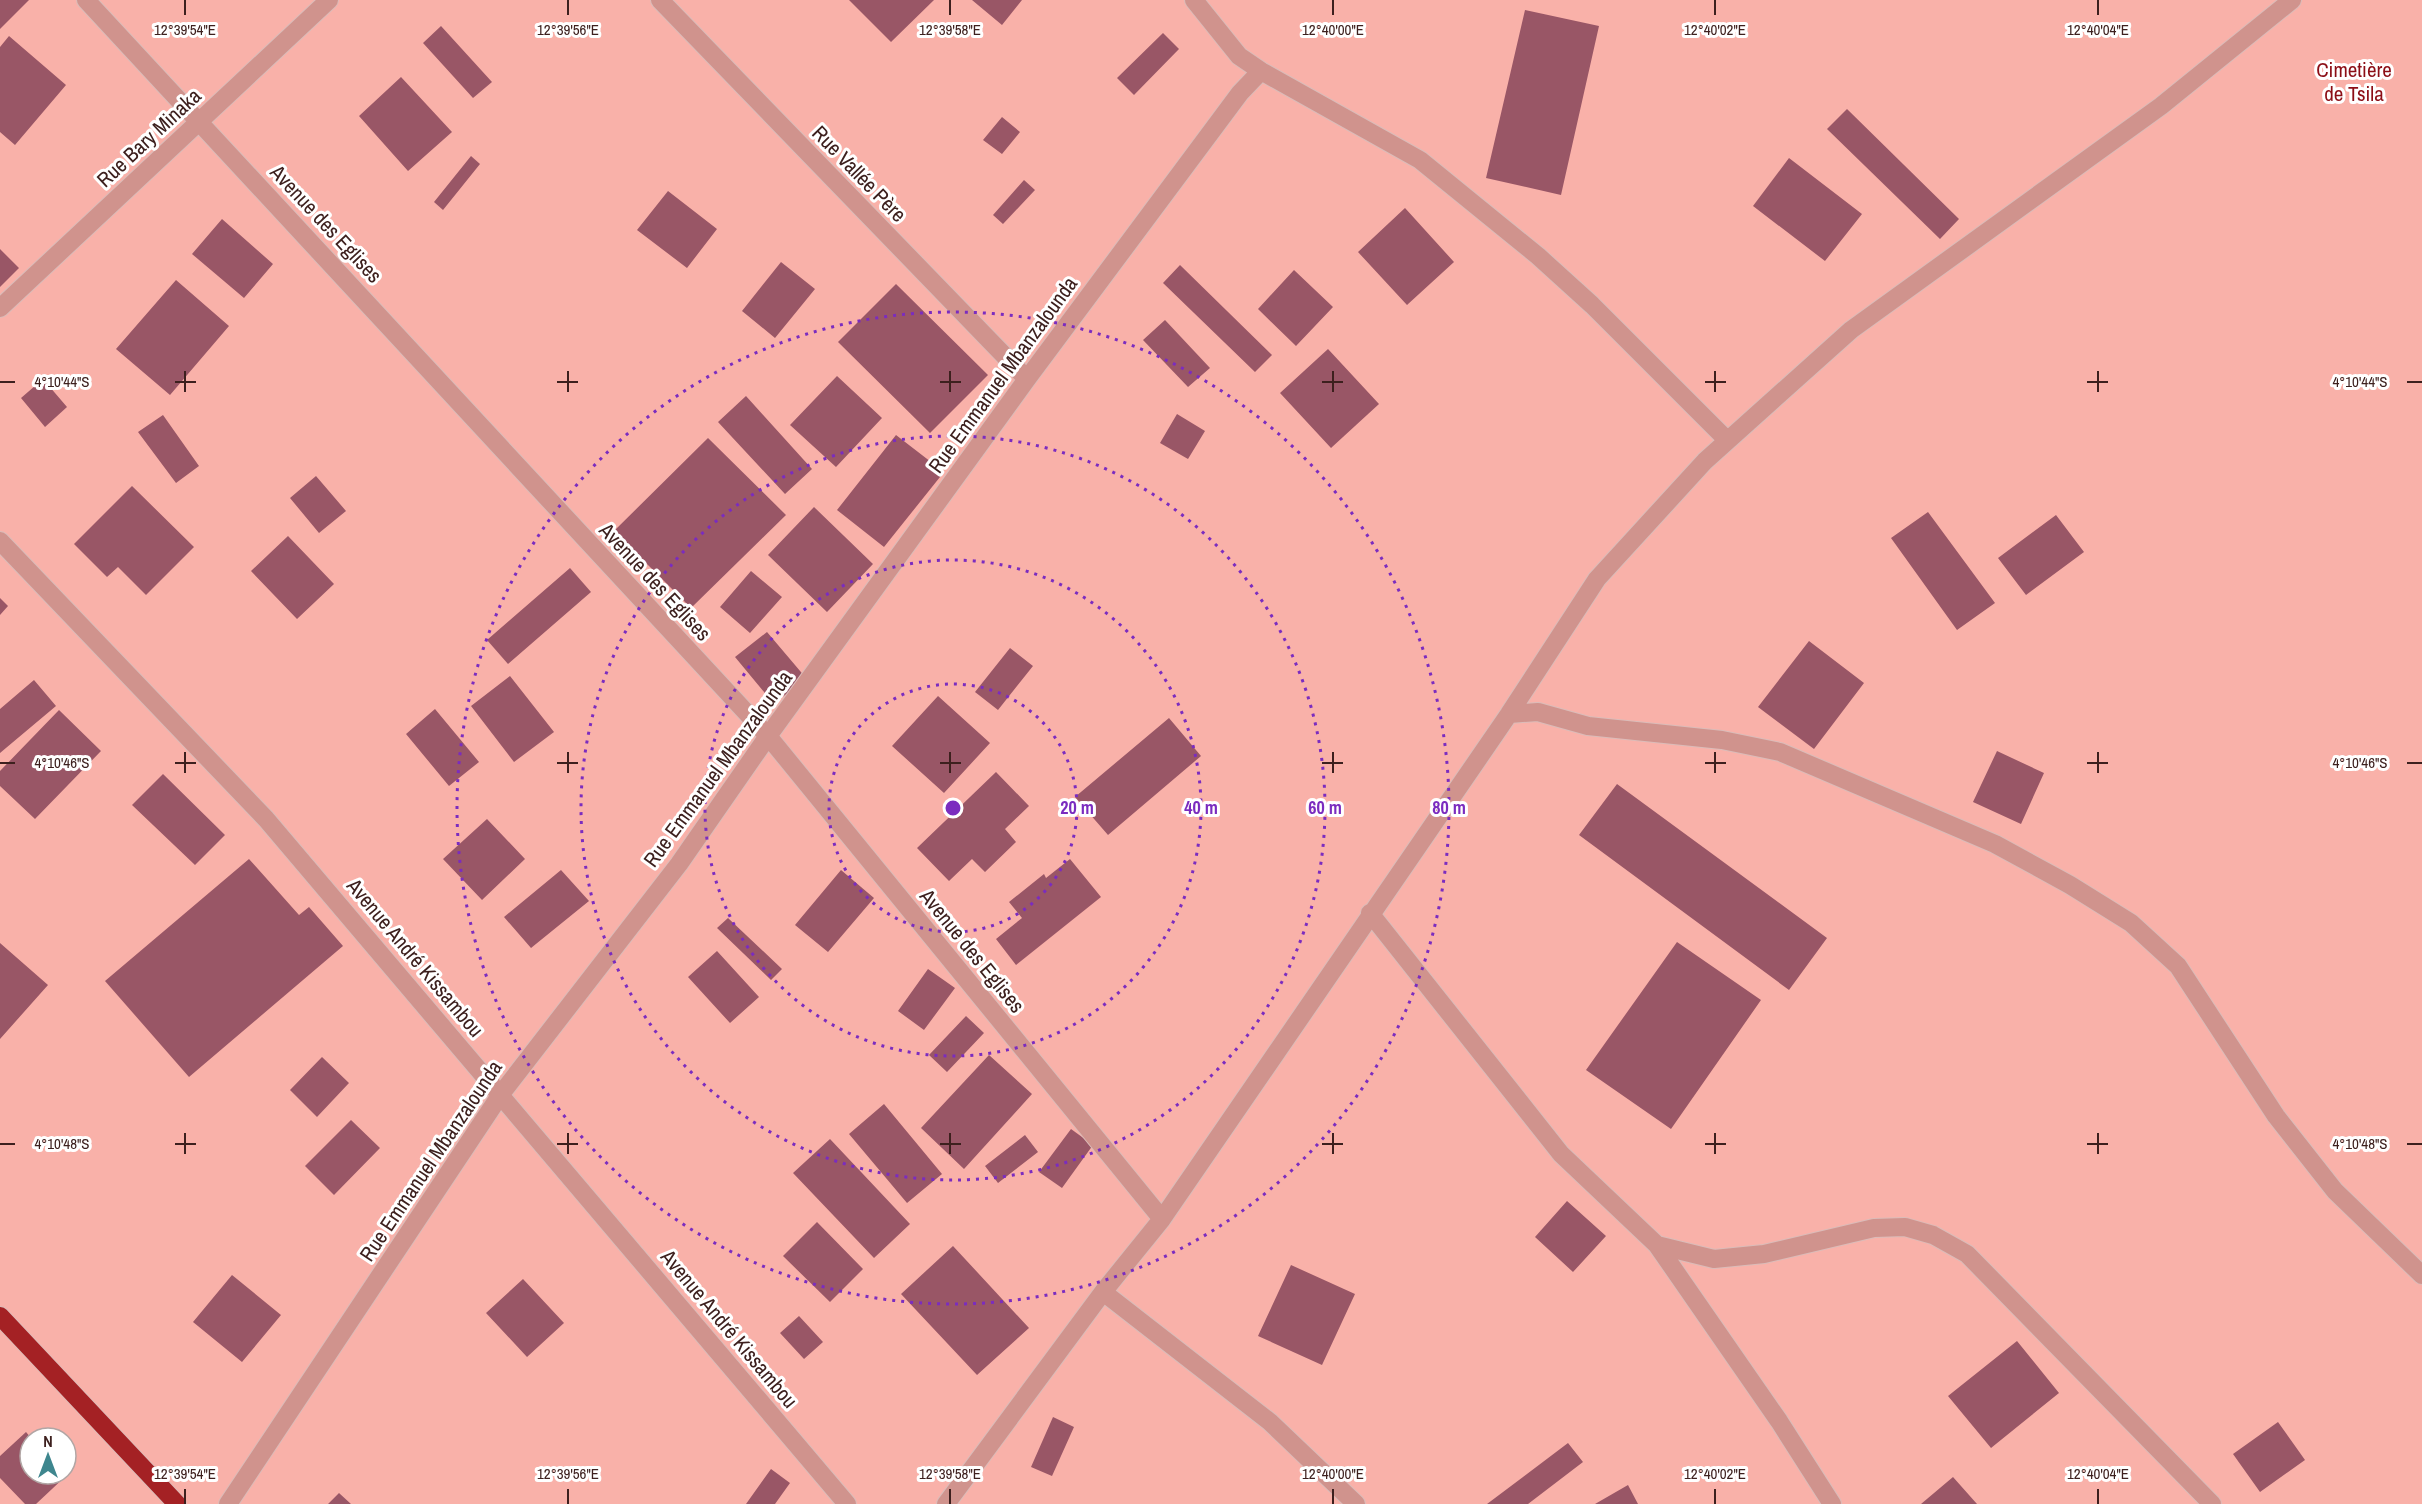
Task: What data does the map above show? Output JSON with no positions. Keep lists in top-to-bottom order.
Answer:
{
  "streets": {
    "street": [
      "Rue Bary Minaka",
      "Rue Vallée Père",
      "Avenue des Eglises",
      "Rue Emmanuel Mbanzalounda",
      "Avenue André Kissambou"
    ]
  },
  "crossings": [
    ["Rue Bary Minaka", "Avenue des Eglises"],
    ["Rue Vallée Père", "Rue Emmanuel Mbanzalounda"],
    ["Avenue des Eglises", "Rue Emmanuel Mbanzalounda"],
    ["Rue Emmanuel Mbanzalounda", "Avenue André Kissambou"]
  ],
  "parks": ["Cimetière de Tsila"],
  "north": "top",
  "coordinates": [
    "12°39'54\"E",
    "12°39'56\"E",
    "12°39'58\"E",
    "12°40'00\"E",
    "12°40'02\"E",
    "12°40'04\"E",
    "4°10'44\"S",
    "4°10'46\"S",
    "4°10'48\"S"
  ],
  "rings": [
    "20 m",
    "40 m",
    "60 m",
    "80 m"
  ]
}
